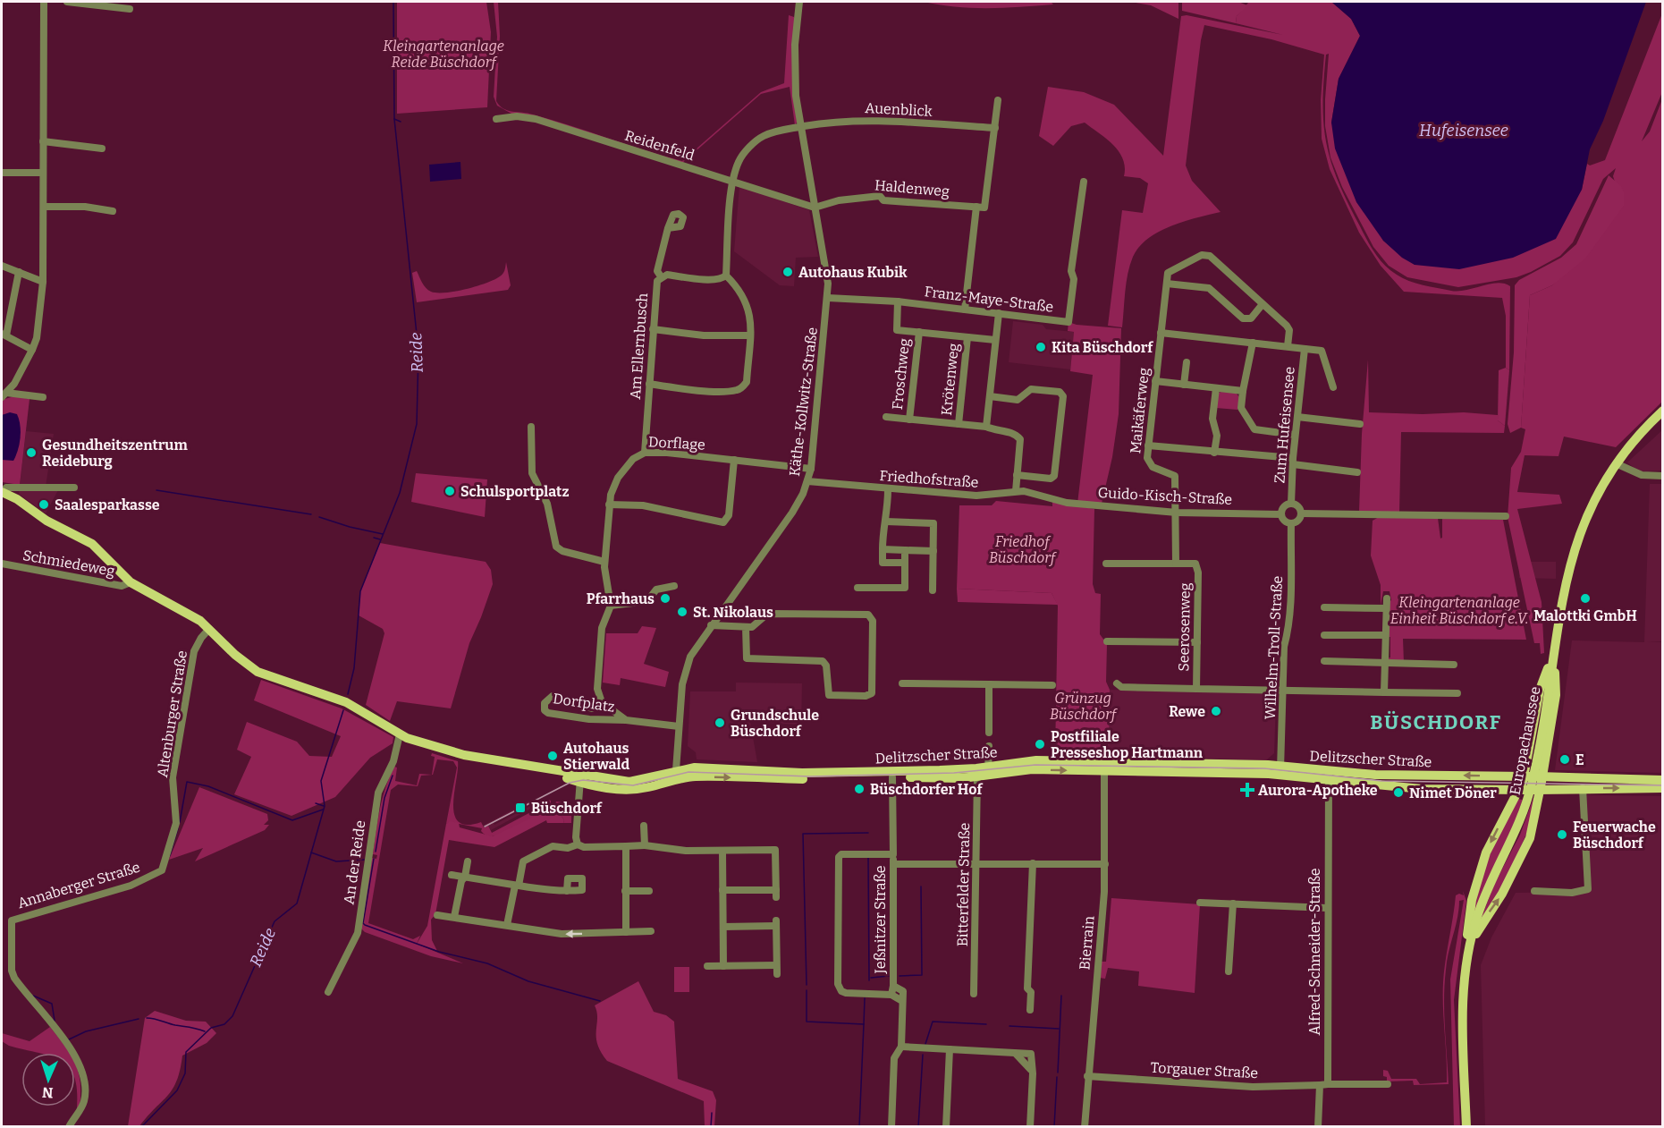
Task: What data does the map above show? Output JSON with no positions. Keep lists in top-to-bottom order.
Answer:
{
  "streets": {
    "main road": ["Europachaussee", "Delitzscher Straße"],
    "street": [
      "Auenblick",
      "Reidenfeld",
      "Haldenweg",
      "Franz-Maye-Straße",
      "Am Ellernbusch",
      "Froschweg",
      "Krötenweg",
      "Käthe-Kollwitz-Straße",
      "Maikäferweg",
      "Zum Hufeisensee",
      "Dorflage",
      "Friedhofstraße",
      "Guido-Kisch-Straße",
      "Schmiedeweg",
      "Seerosenweg",
      "Wilhelm-Troll-Straße",
      "Dorfplatz",
      "Altenburger Straße",
      "An der Reide",
      "Annaberger Straße",
      "Bitterfelder Straße",
      "Jeßnitzer Straße",
      "Bierrain",
      "Alfred-Schneider-Straße",
      "Torgauer Straße"
    ]
  },
  "crossings": [
    ["Auenblick", "Reidenfeld"],
    ["Auenblick", "Käthe-Kollwitz-Straße"],
    ["Reidenfeld", "Haldenweg"],
    ["Reidenfeld", "Käthe-Kollwitz-Straße"],
    ["Haldenweg", "Käthe-Kollwitz-Straße"],
    ["Franz-Maye-Straße", "Froschweg"],
    ["Franz-Maye-Straße", "Käthe-Kollwitz-Straße"],
    ["Am Ellernbusch", "Dorflage"],
    ["Froschweg", "Krötenweg"],
    ["Käthe-Kollwitz-Straße", "Dorflage"],
    ["Käthe-Kollwitz-Straße", "Friedhofstraße"],
    ["Käthe-Kollwitz-Straße", "Dorfplatz"],
    ["Käthe-Kollwitz-Straße", "Delitzscher Straße"],
    ["Maikäferweg", "Zum Hufeisensee"],
    ["Maikäferweg", "Guido-Kisch-Straße"],
    ["Zum Hufeisensee", "Guido-Kisch-Straße"],
    ["Zum Hufeisensee", "Wilhelm-Troll-Straße"],
    ["Dorflage", "Dorfplatz"],
    ["Friedhofstraße", "Guido-Kisch-Straße"],
    ["Guido-Kisch-Straße", "Wilhelm-Troll-Straße"],
    ["Schmiedeweg", "Delitzscher Straße"],
    ["Seerosenweg", "Wilhelm-Troll-Straße"],
    ["Wilhelm-Troll-Straße", "Delitzscher Straße"],
    ["Altenburger Straße", "Delitzscher Straße"],
    ["Altenburger Straße", "Annaberger Straße"],
    ["Delitzscher Straße", "An der Reide"],
    ["Delitzscher Straße", "Bitterfelder Straße"],
    ["Delitzscher Straße", "Jeßnitzer Straße"],
    ["Delitzscher Straße", "Bierrain"],
    ["Delitzscher Straße", "Alfred-Schneider-Straße"],
    ["Bierrain", "Torgauer Straße"],
    ["Alfred-Schneider-Straße", "Torgauer Straße"]
  ],
  "districts": ["BÜSCHDORF"],
  "water": ["Hufeisensee", "Reide"],
  "parks": [
    "Kleingartenanlage Reide Büschdorf",
    "Friedhof Büschdorf",
    "Kleingartenanlage Einheit Büschdorf e.V.",
    "Grünzug Büschdorf"
  ],
  "places": {
    "other": [
      "Autohaus Kubik",
      "Kita Büschdorf",
      "Gesundheitszentrum Reideburg",
      "Schulsportplatz",
      "Saalesparkasse",
      "Pfarrhaus",
      "Malottki GmbH",
      "St. Nikolaus",
      "Rewe",
      "Grundschule Büschdorf",
      "Postfiliale Presseshop Hartmann",
      "Autohaus Stierwald",
      "E",
      "Büschdorfer Hof",
      "Nimet Döner",
      "Feuerwache Büschdorf"
    ],
    "health": ["Aurora-Apotheke"],
    "transit": ["Büschdorf"]
  },
  "north": "bottom"
}
